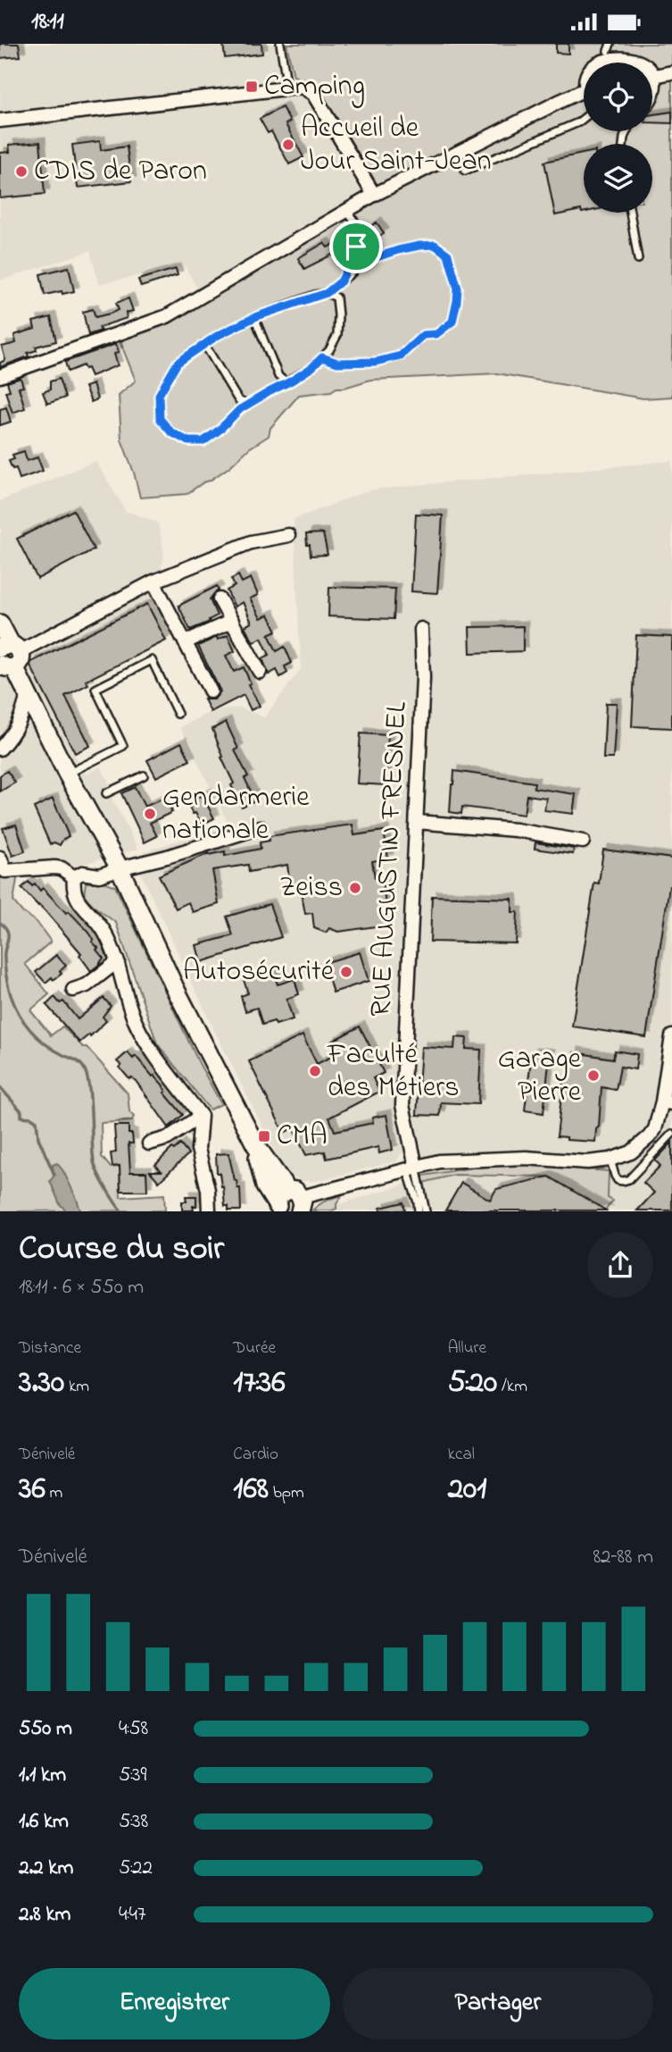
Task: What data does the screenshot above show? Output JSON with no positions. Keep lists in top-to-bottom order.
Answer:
{
  "streets": {
    "street": ["RUE AUGUSTIN FRESNEL"]
  },
  "places": {
    "transit": ["Camping", "CMA"],
    "other": [
      "Accueil de Jour Saint-Jean",
      "CDIS de Paron",
      "Gendarmerie nationale",
      "Zeiss",
      "Autosécurité",
      "Faculté des Métiers",
      "Garage Pierre"
    ]
  },
  "page": {
    "status": "18:11",
    "heading": ["Course du soir", "18:11 · 6 × 550 m"],
    "stats": [
      ["Distance", "3.30 km"],
      ["Durée", "17:36"],
      ["Allure", "5:20 /km"],
      ["Dénivelé", "36 m"],
      ["Cardio", "168 bpm"],
      ["kcal", "201"]
    ],
    "chart": ["Dénivelé", "82–88 m"],
    "list": [
      {
        "name": "550 m",
        "note": "4:58"
      },
      {
        "name": "1.1 km",
        "note": "5:39"
      },
      {
        "name": "1.6 km",
        "note": "5:38"
      },
      {
        "name": "2.2 km",
        "note": "5:22"
      },
      {
        "name": "2.8 km",
        "note": "4:47"
      }
    ],
    "buttons": ["Enregistrer", "Partager"]
  }
}
